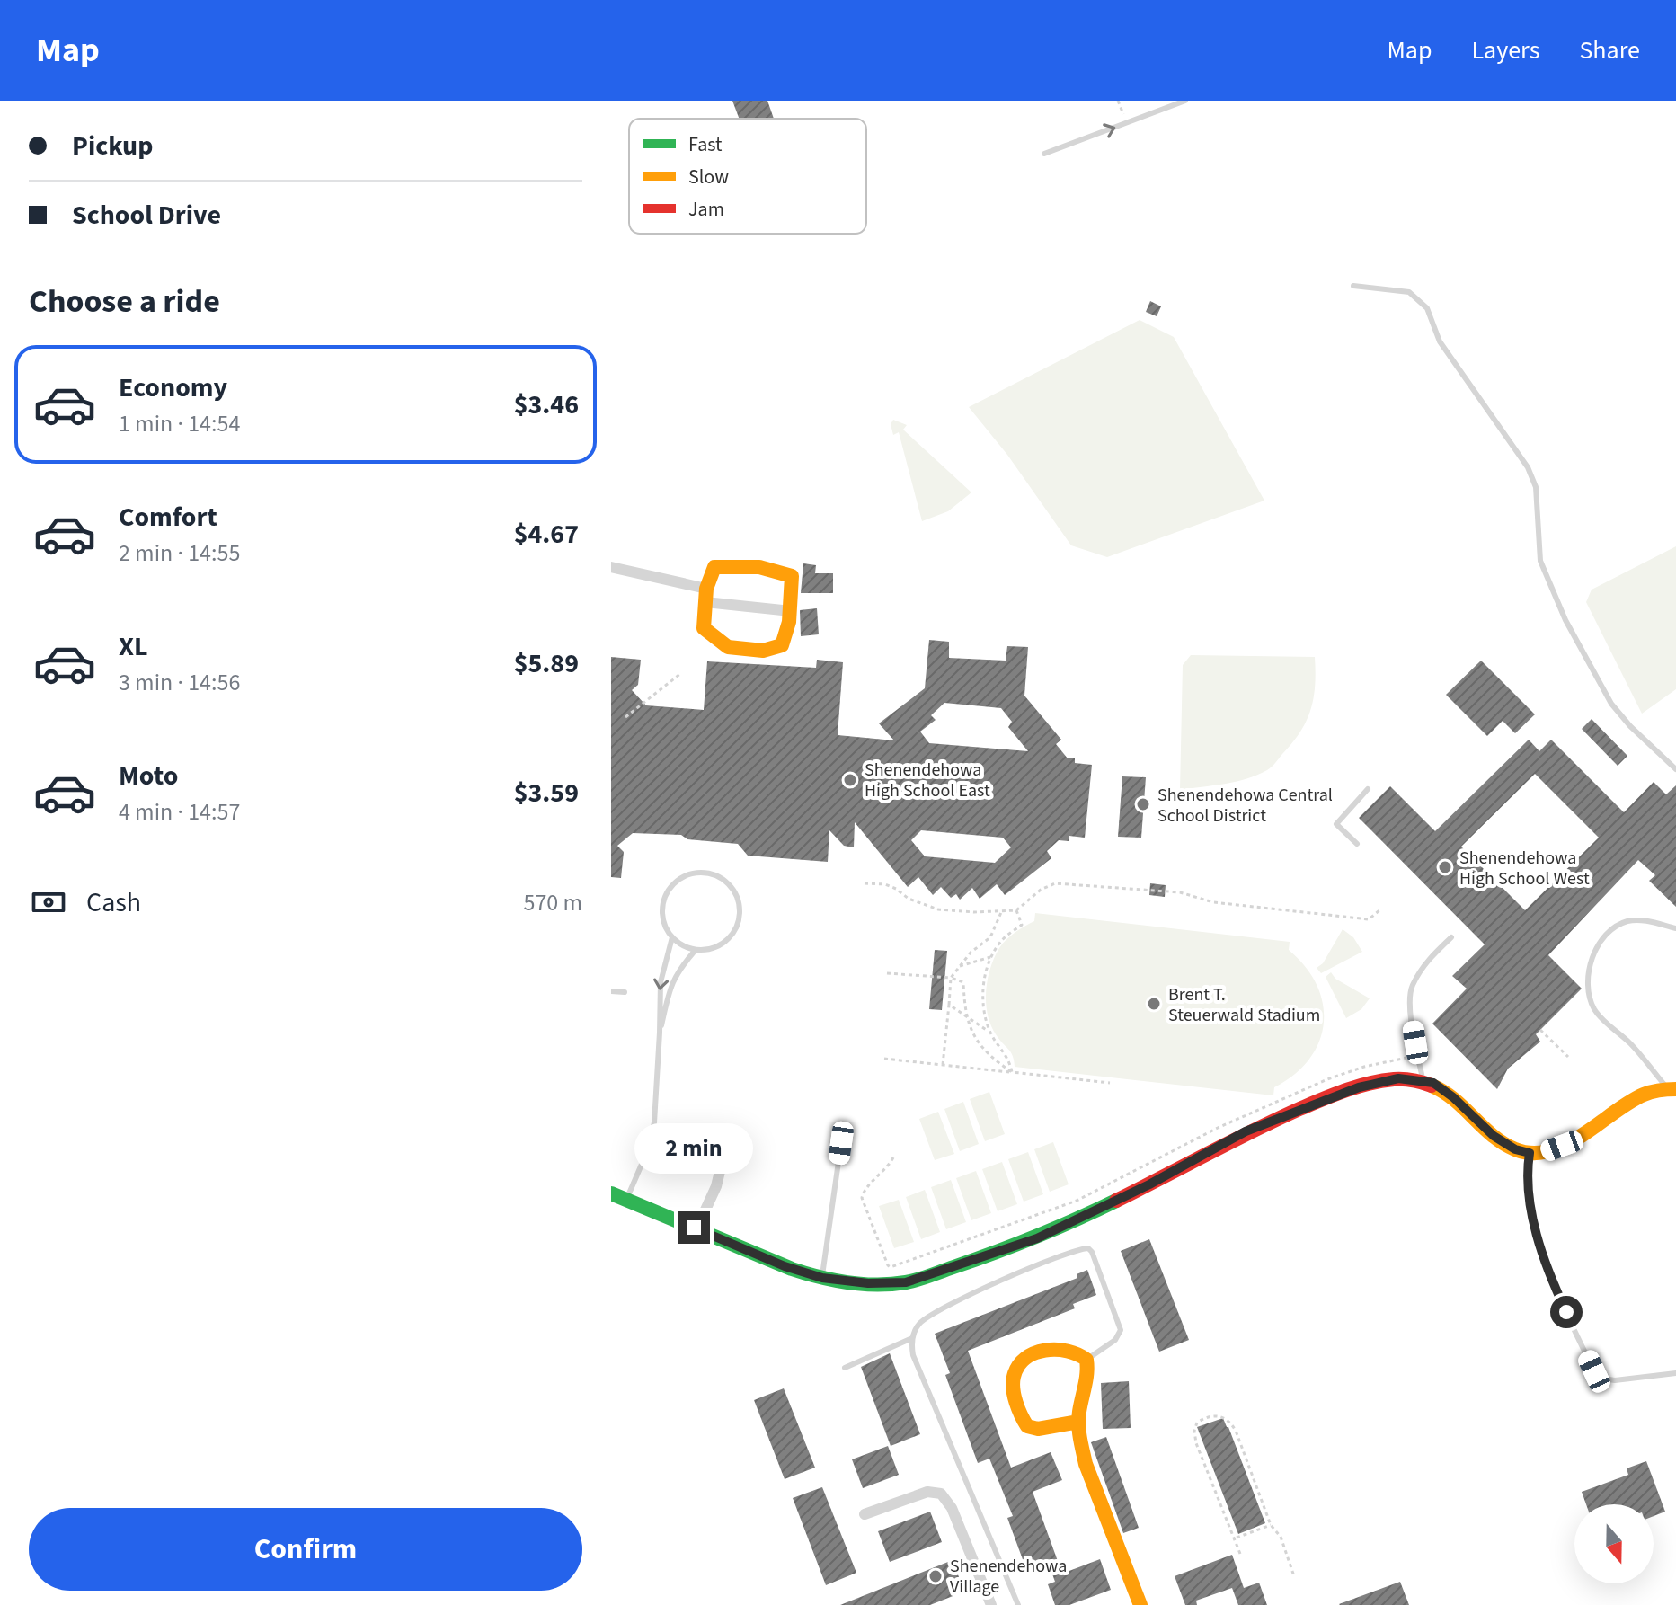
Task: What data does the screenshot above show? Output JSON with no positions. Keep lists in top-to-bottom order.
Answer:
{
  "places": [
    "Shenendehowa High School East",
    "Shenendehowa Central School District",
    "Shenendehowa High School West",
    "Brent T. Steuerwald Stadium",
    "Shenendehowa Village"
  ],
  "legend": ["Fast", "Slow", "Jam"],
  "north": "bottom",
  "page": {
    "header": "Map",
    "nav": ["Map", "Layers", "Share"],
    "banner": ["Pickup", "School Drive"],
    "heading": "Choose a ride",
    "list": [
      {
        "name": "Economy",
        "note": "1 min · 14:54",
        "value": "$3.46"
      },
      {
        "name": "Comfort",
        "note": "2 min · 14:55",
        "value": "$4.67"
      },
      {
        "name": "XL",
        "note": "3 min · 14:56",
        "value": "$5.89"
      },
      {
        "name": "Moto",
        "note": "4 min · 14:57",
        "value": "$3.59"
      }
    ],
    "pay": ["Cash", "570 m"],
    "bubble": "2 min",
    "buttons": "Confirm"
  }
}
